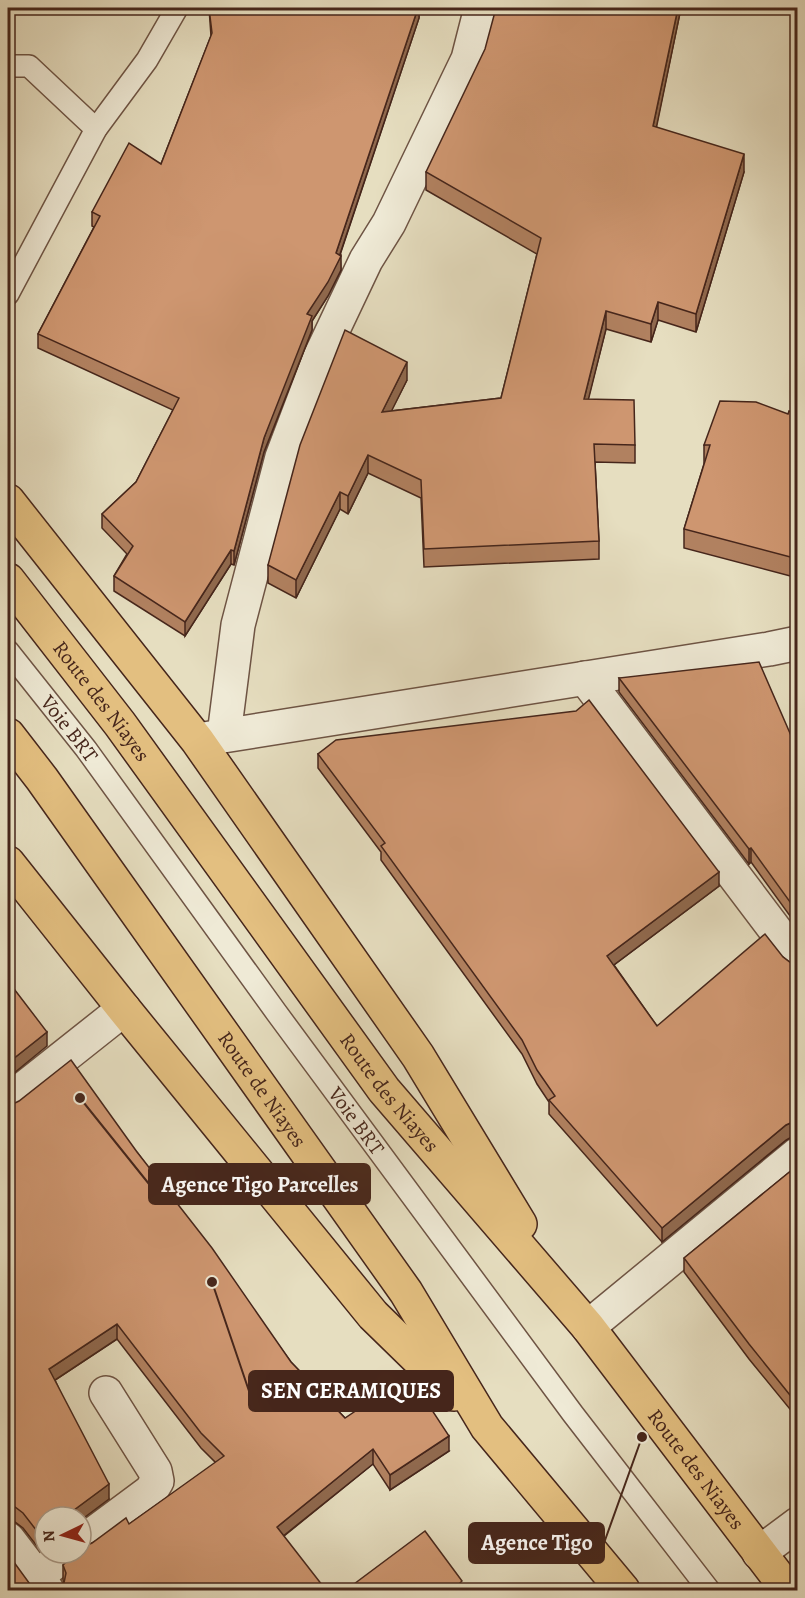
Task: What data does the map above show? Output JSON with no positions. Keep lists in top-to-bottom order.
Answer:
{
  "streets": {
    "main road": ["Route des Niayes", "Route de Niayes"],
    "lane": ["Voie BRT"]
  },
  "places": ["Agence Tigo Parcelles", "SEN CERAMIQUES", "Agence Tigo"],
  "north": "left"
}
